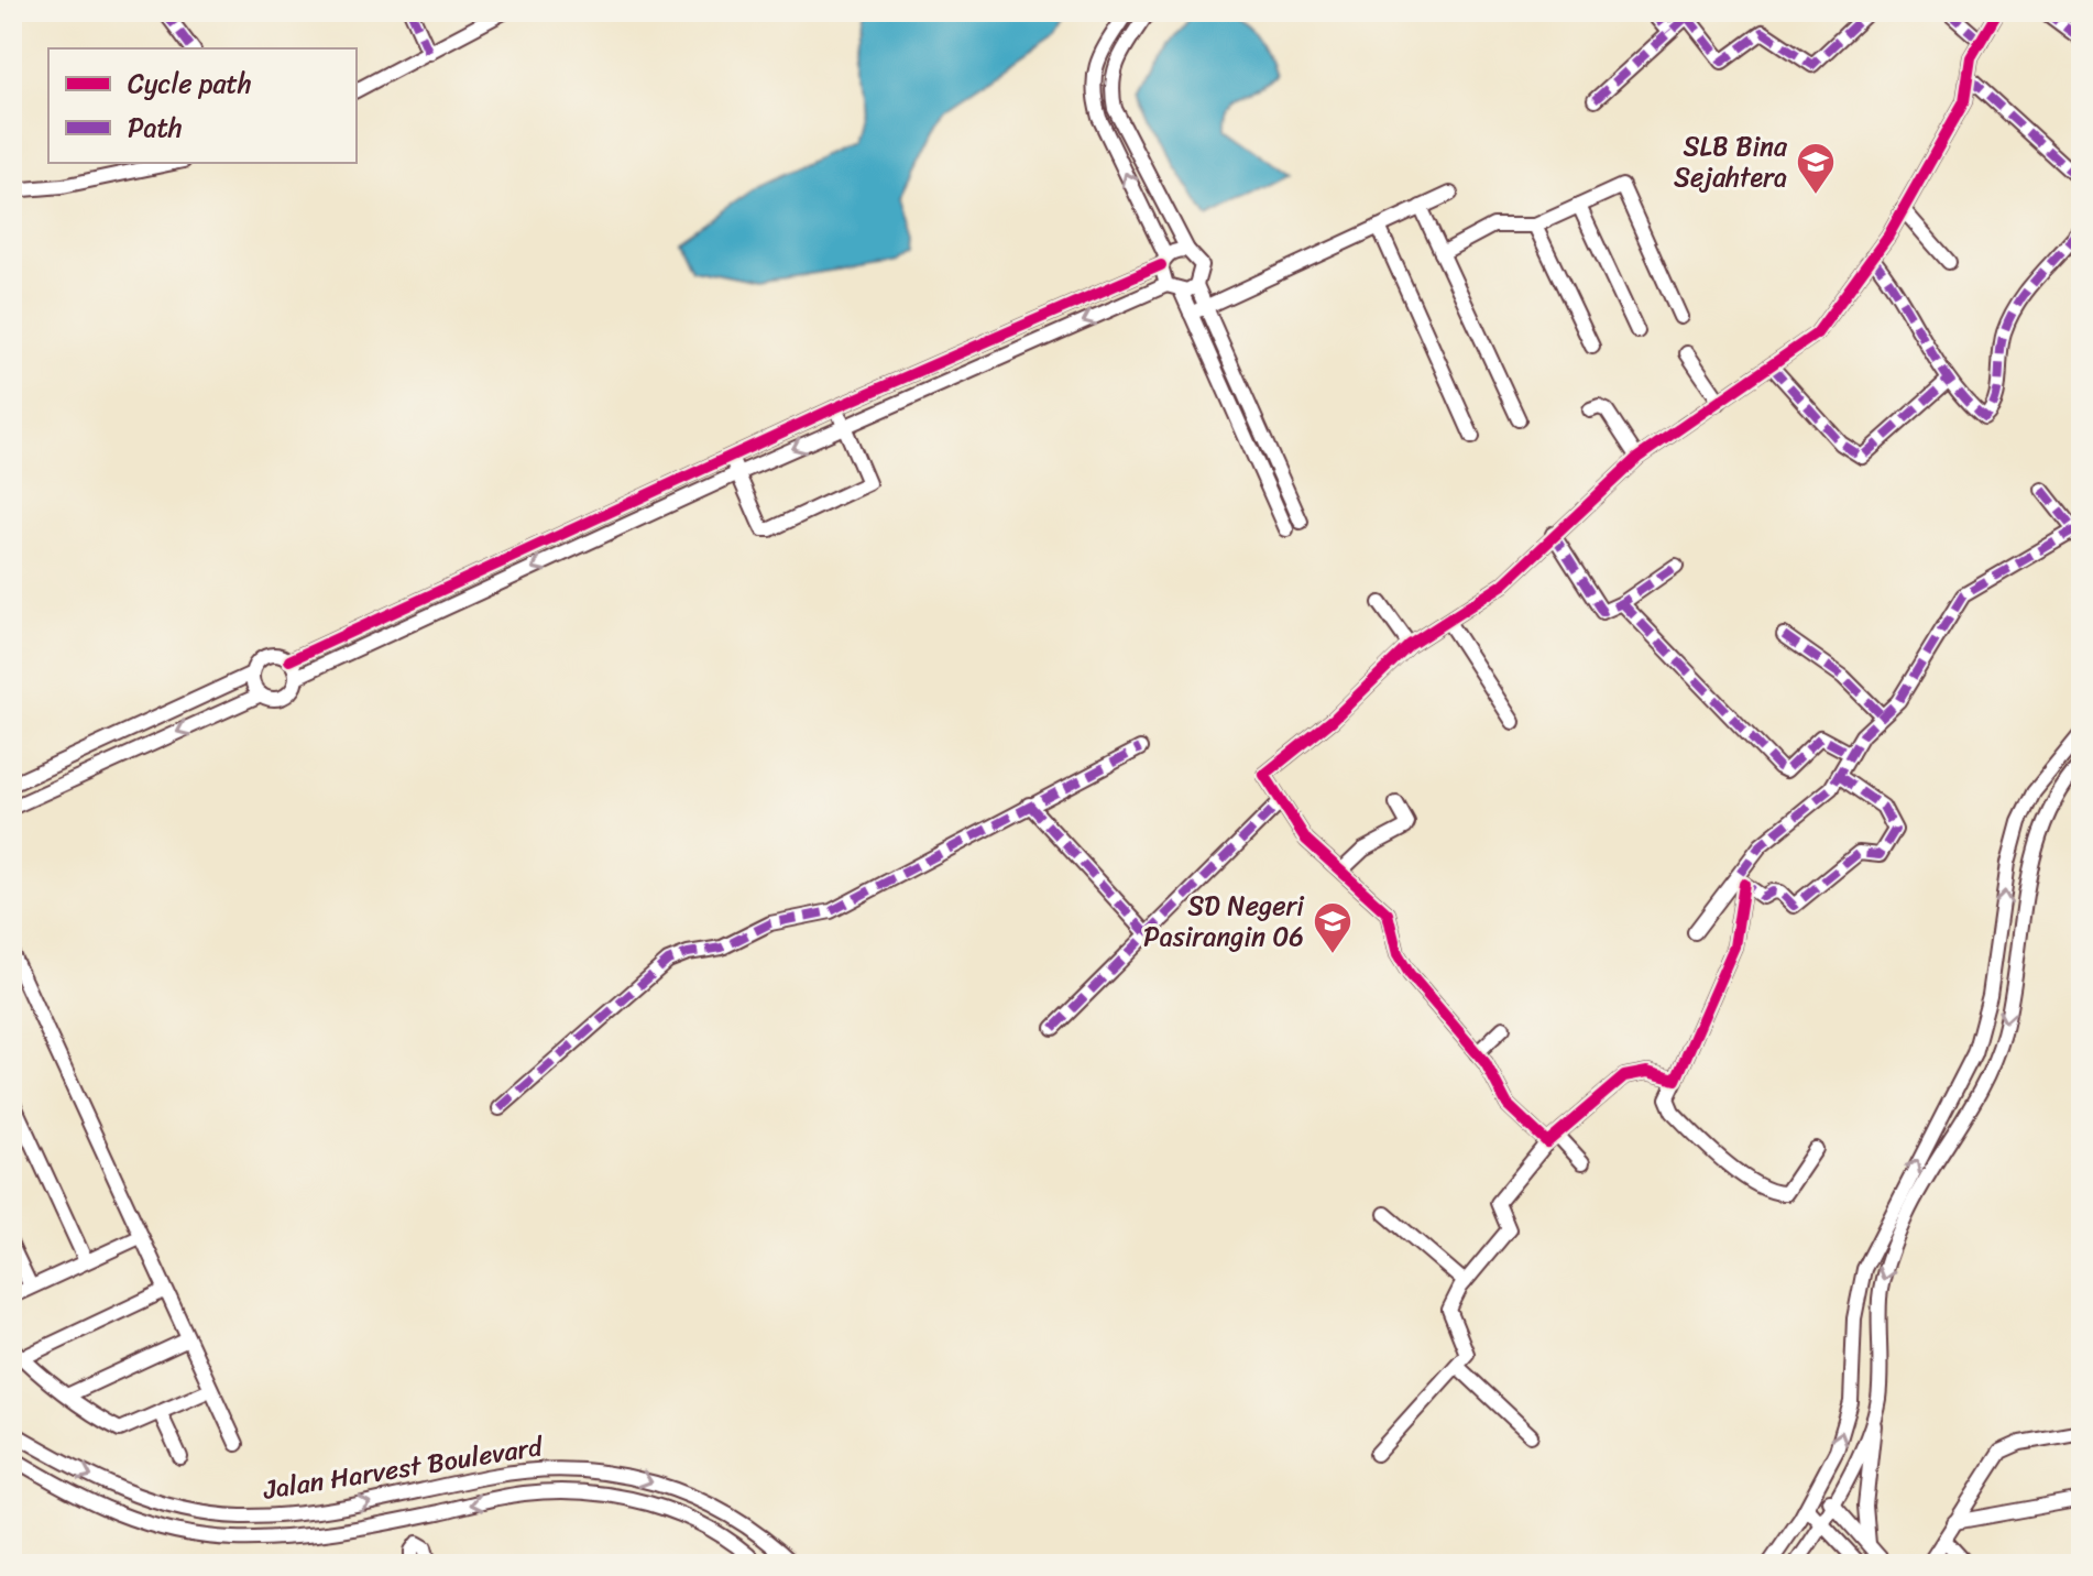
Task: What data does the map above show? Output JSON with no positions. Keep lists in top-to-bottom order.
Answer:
{
  "streets": {
    "street": ["Jalan Harvest Boulevard"]
  },
  "places": {
    "school or university": ["SLB Bina Sejahtera", "SD Negeri Pasirangin 06"]
  },
  "legend": ["Cycle path", "Path"]
}
